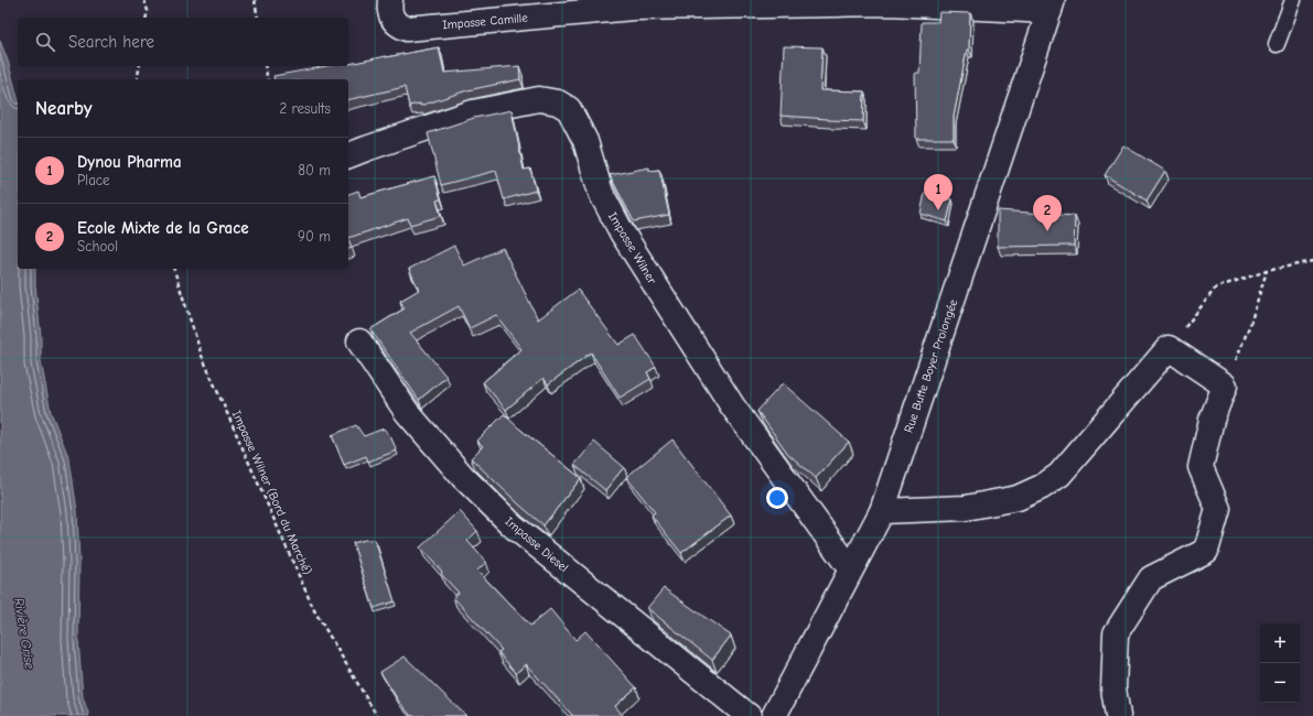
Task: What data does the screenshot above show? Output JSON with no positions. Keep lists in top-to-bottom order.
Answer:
{
  "streets": {
    "street": [
      "Impasse Camille",
      "Impasse Wilner",
      "Rue Butte Boyer Prolongée",
      "Impasse Diesel"
    ],
    "path": ["Impasse Wilner (Bord du Marché)"]
  },
  "crossings": [
    ["Impasse Camille", "Rue Butte Boyer Prolongée"],
    ["Impasse Wilner", "Rue Butte Boyer Prolongée"]
  ],
  "water": ["Rivière Grise"],
  "page": {
    "search": "Search here",
    "heading": ["Nearby", "2 results"],
    "list": [
      {
        "mark": "1",
        "name": "Dynou Pharma",
        "note": "Place",
        "value": "80 m"
      },
      {
        "mark": "2",
        "name": "Ecole Mixte de la Grace",
        "note": "School",
        "value": "90 m"
      }
    ],
    "pins": ["1", "2"],
    "map_buttons": ["+", "−"]
  }
}
